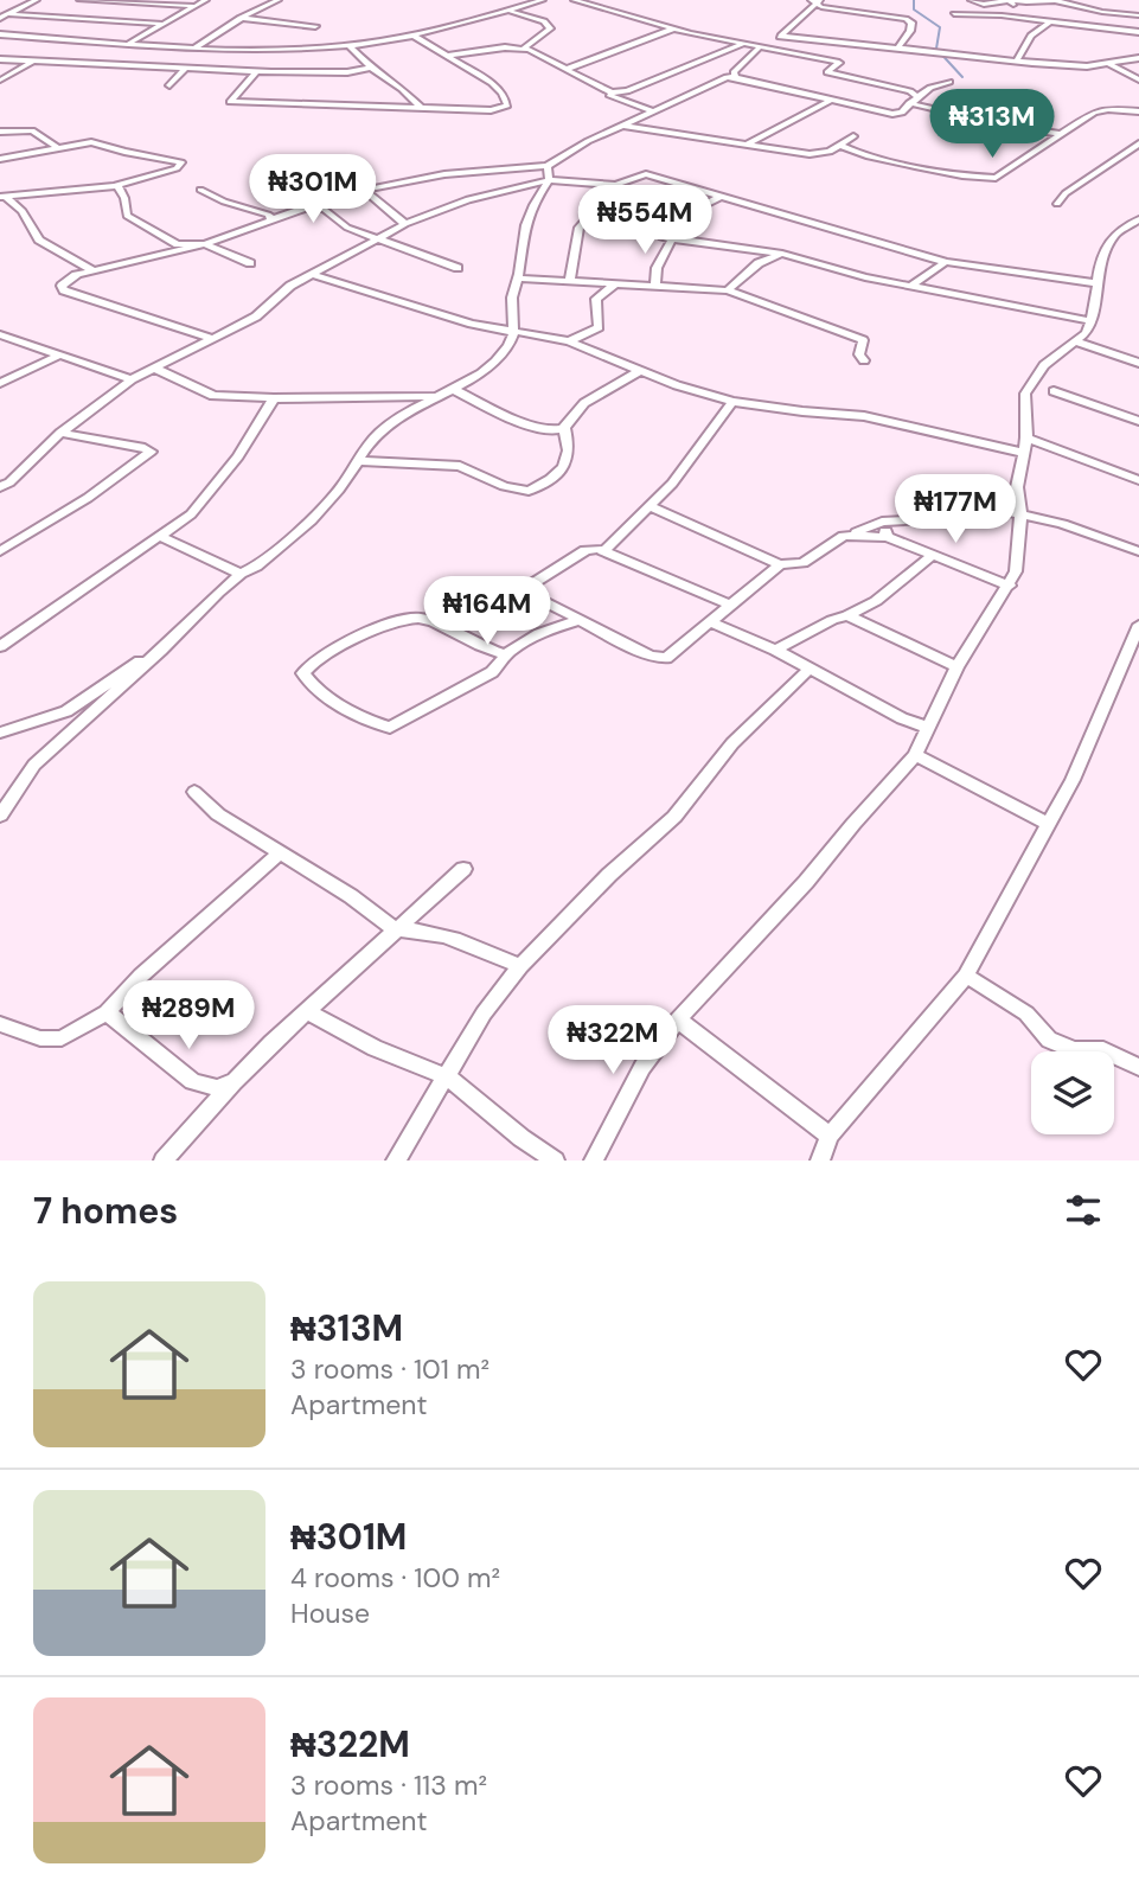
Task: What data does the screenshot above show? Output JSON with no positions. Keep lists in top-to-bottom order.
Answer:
{
  "page": {
    "price": [
      "₦313M",
      "₦301M",
      "₦554M",
      "₦177M",
      "₦164M",
      "₦289M",
      "₦322M"
    ],
    "heading": "7 homes",
    "list": [
      {
        "name": "₦313M",
        "note": "3 rooms · 101 m² · Apartment"
      },
      {
        "name": "₦301M",
        "note": "4 rooms · 100 m² · House"
      },
      {
        "name": "₦322M",
        "note": "3 rooms · 113 m² · Apartment"
      }
    ]
  }
}
